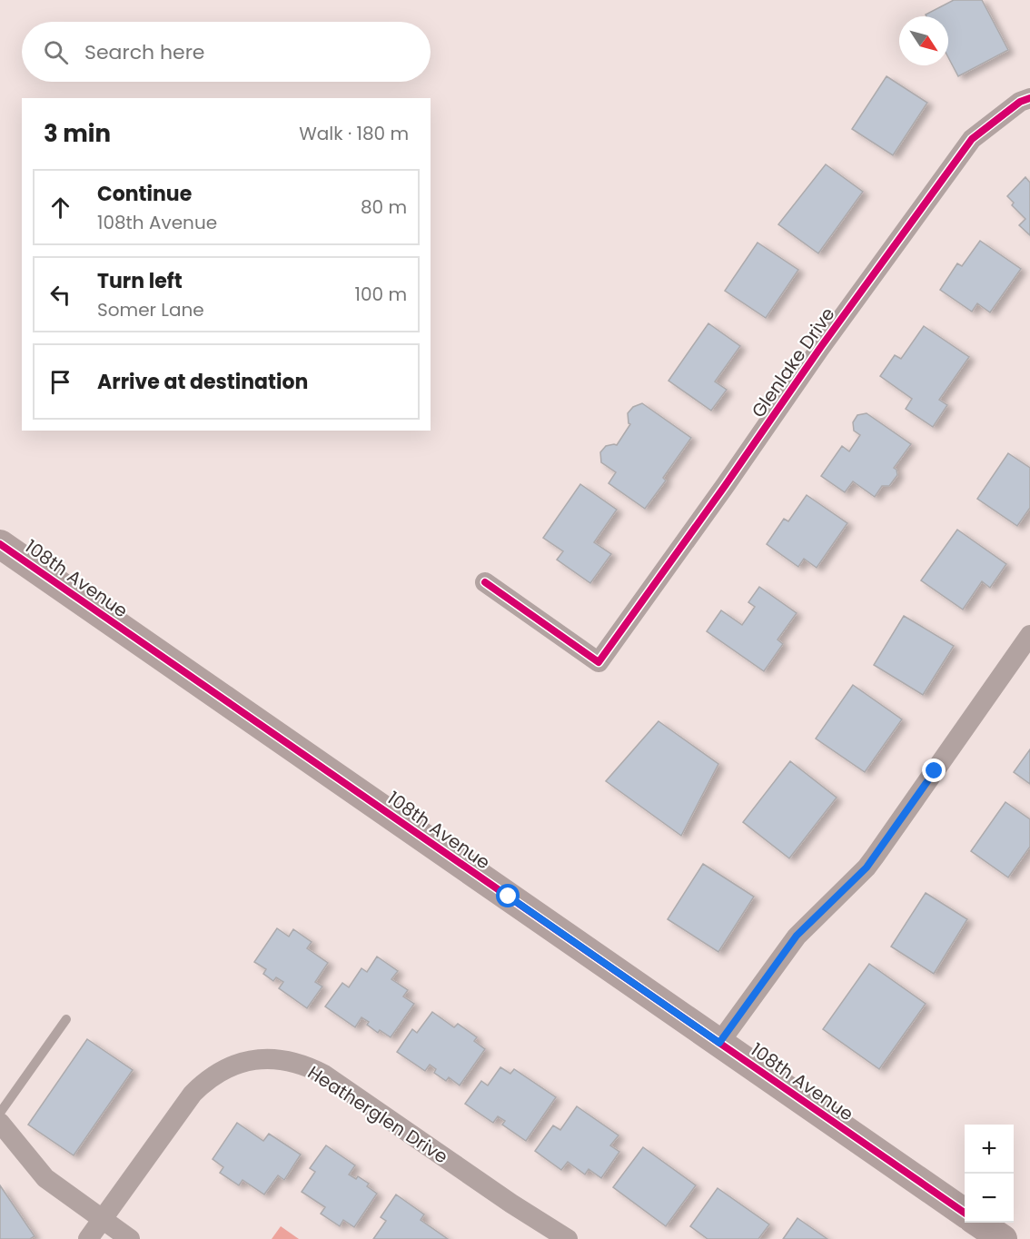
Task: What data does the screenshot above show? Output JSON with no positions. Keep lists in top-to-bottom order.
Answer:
{
  "streets": {
    "street": ["Glenlake Drive", "108th Avenue", "Heatherglen Drive"]
  },
  "north": "bottom right",
  "page": {
    "search": "Search here",
    "heading": ["3 min", "Walk · 180 m"],
    "list": [
      ["Continue", "108th Avenue", "80 m"],
      ["Turn left", "Somer Lane", "100 m"],
      "Arrive at destination"
    ],
    "map_buttons": ["+", "−"]
  }
}
